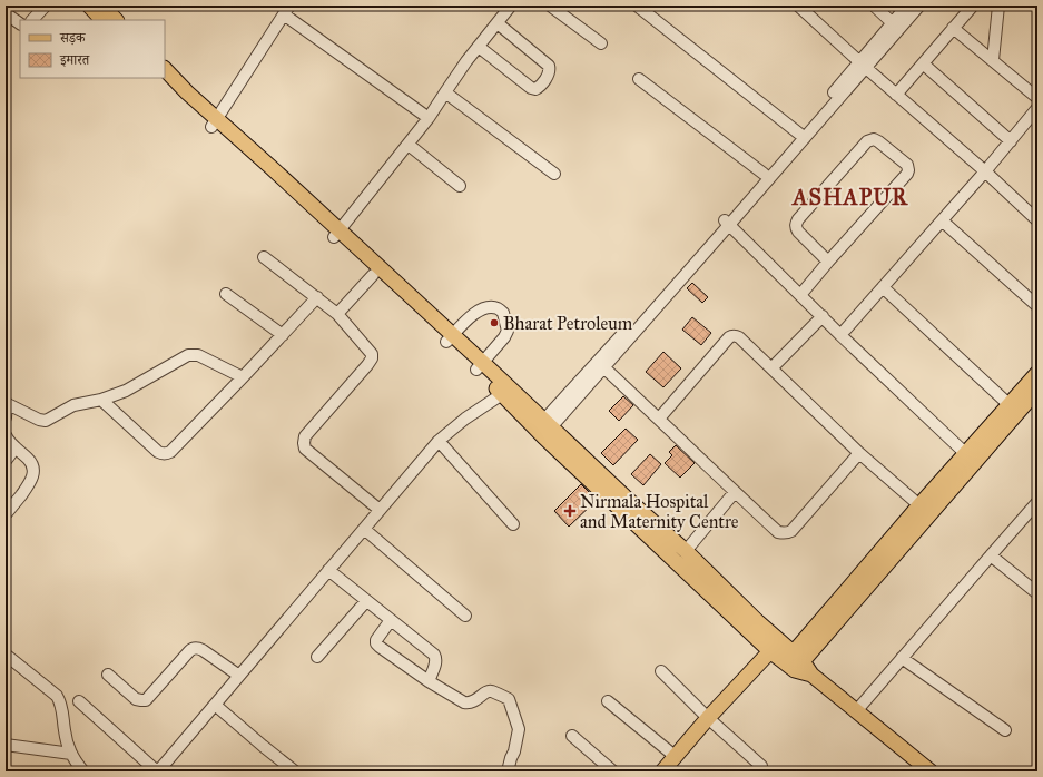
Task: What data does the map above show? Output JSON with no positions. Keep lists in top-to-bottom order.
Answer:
{
  "districts": ["ASHAPUR"],
  "places": {
    "other": ["Bharat Petroleum"],
    "health": ["Nirmala Hospital and Maternity Centre"]
  },
  "legend": ["सड़क", "इमारत"]
}
